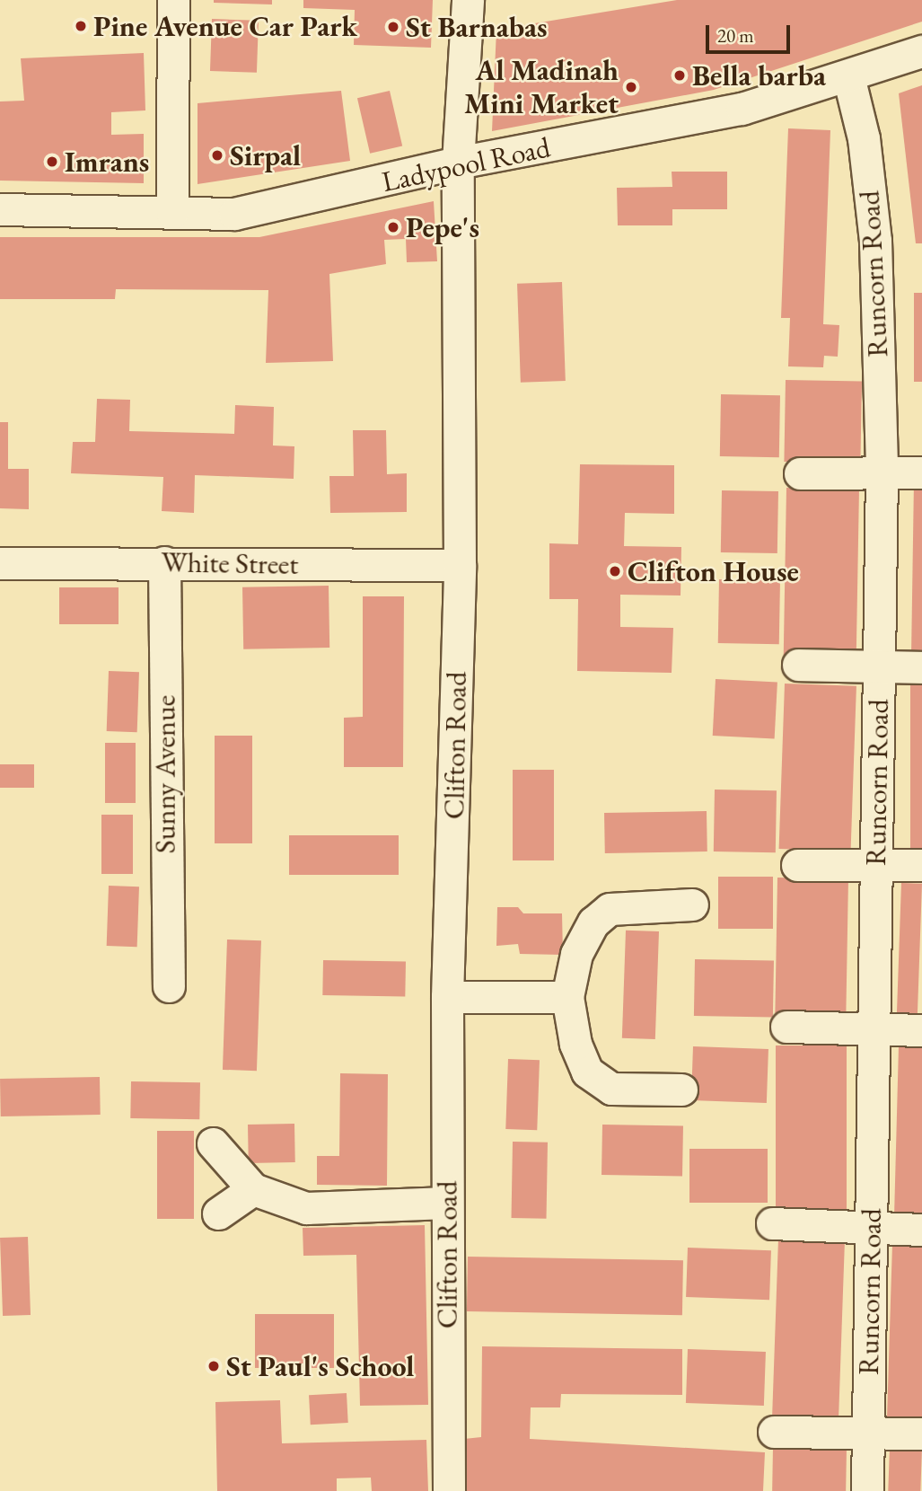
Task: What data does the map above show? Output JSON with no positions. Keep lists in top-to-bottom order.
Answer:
{
  "streets": {
    "street": [
      "Ladypool Road",
      "Runcorn Road",
      "White Street",
      "Clifton Road",
      "Sunny Avenue"
    ]
  },
  "crossings": [
    ["Ladypool Road", "Runcorn Road"],
    ["Ladypool Road", "Clifton Road"],
    ["White Street", "Clifton Road"],
    ["White Street", "Sunny Avenue"]
  ],
  "places": [
    "Pine Avenue Car Park",
    "St Barnabas",
    "Bella barba",
    "Al Madinah Mini Market",
    "Sirpal",
    "Imrans",
    "Pepe's",
    "Clifton House",
    "St Paul's School"
  ],
  "scale_bar": "20 m"
}
